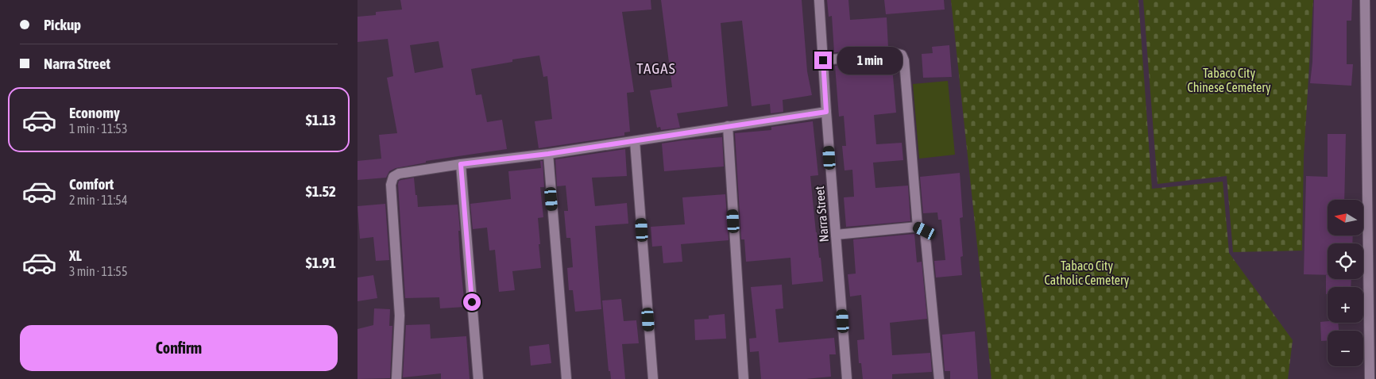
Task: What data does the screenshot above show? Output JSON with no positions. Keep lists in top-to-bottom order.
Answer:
{
  "streets": {
    "street": ["Narra Street"]
  },
  "districts": ["TAGAS"],
  "parks": ["Tabaco City Chinese Cemetery", "Tabaco City Catholic Cemetery"],
  "north": "left",
  "page": {
    "banner": ["Pickup", "Narra Street"],
    "bubble": "1 min",
    "list": [
      {
        "name": "Economy",
        "note": "1 min · 11:53",
        "value": "$1.13"
      },
      {
        "name": "Comfort",
        "note": "2 min · 11:54",
        "value": "$1.52"
      },
      {
        "name": "XL",
        "note": "3 min · 11:55",
        "value": "$1.91"
      }
    ],
    "map_buttons": ["+", "−"],
    "buttons": "Confirm"
  }
}
